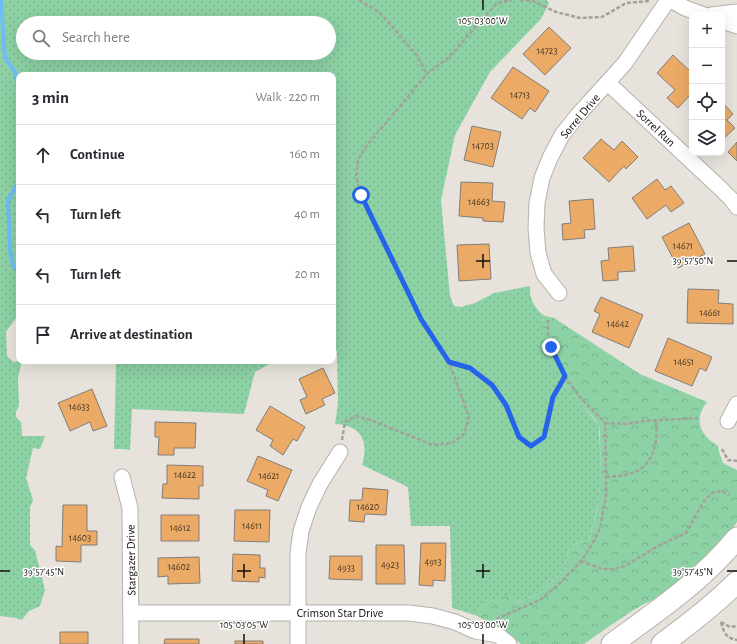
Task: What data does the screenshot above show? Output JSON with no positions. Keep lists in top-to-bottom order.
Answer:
{
  "streets": {
    "street": [
      "Sorrel Drive",
      "Sorrel Run",
      "Stargazer Drive",
      "Crimson Star Drive"
    ]
  },
  "crossings": [
    ["Sorrel Drive", "Sorrel Run"],
    ["Stargazer Drive", "Crimson Star Drive"]
  ],
  "house_numbers": [
    "14723",
    "14713",
    "14703",
    "14663",
    "14671",
    "14661",
    "14642",
    "14651",
    "14633",
    "14622",
    "14621",
    "14620",
    "14611",
    "14612",
    "14603",
    "4913",
    "4923",
    "14602",
    "4933"
  ],
  "page": {
    "map_buttons": ["+", "−"],
    "search": "Search here",
    "heading": ["3 min", "Walk · 220 m"],
    "list": [
      ["Continue", "160 m"],
      ["Turn left", "40 m"],
      ["Turn left", "20 m"],
      "Arrive at destination"
    ]
  },
  "coordinates": [
    "105°03'00\"W",
    "39°57'50\"N",
    "39°57'45\"N",
    "105°03'05\"W"
  ]
}
